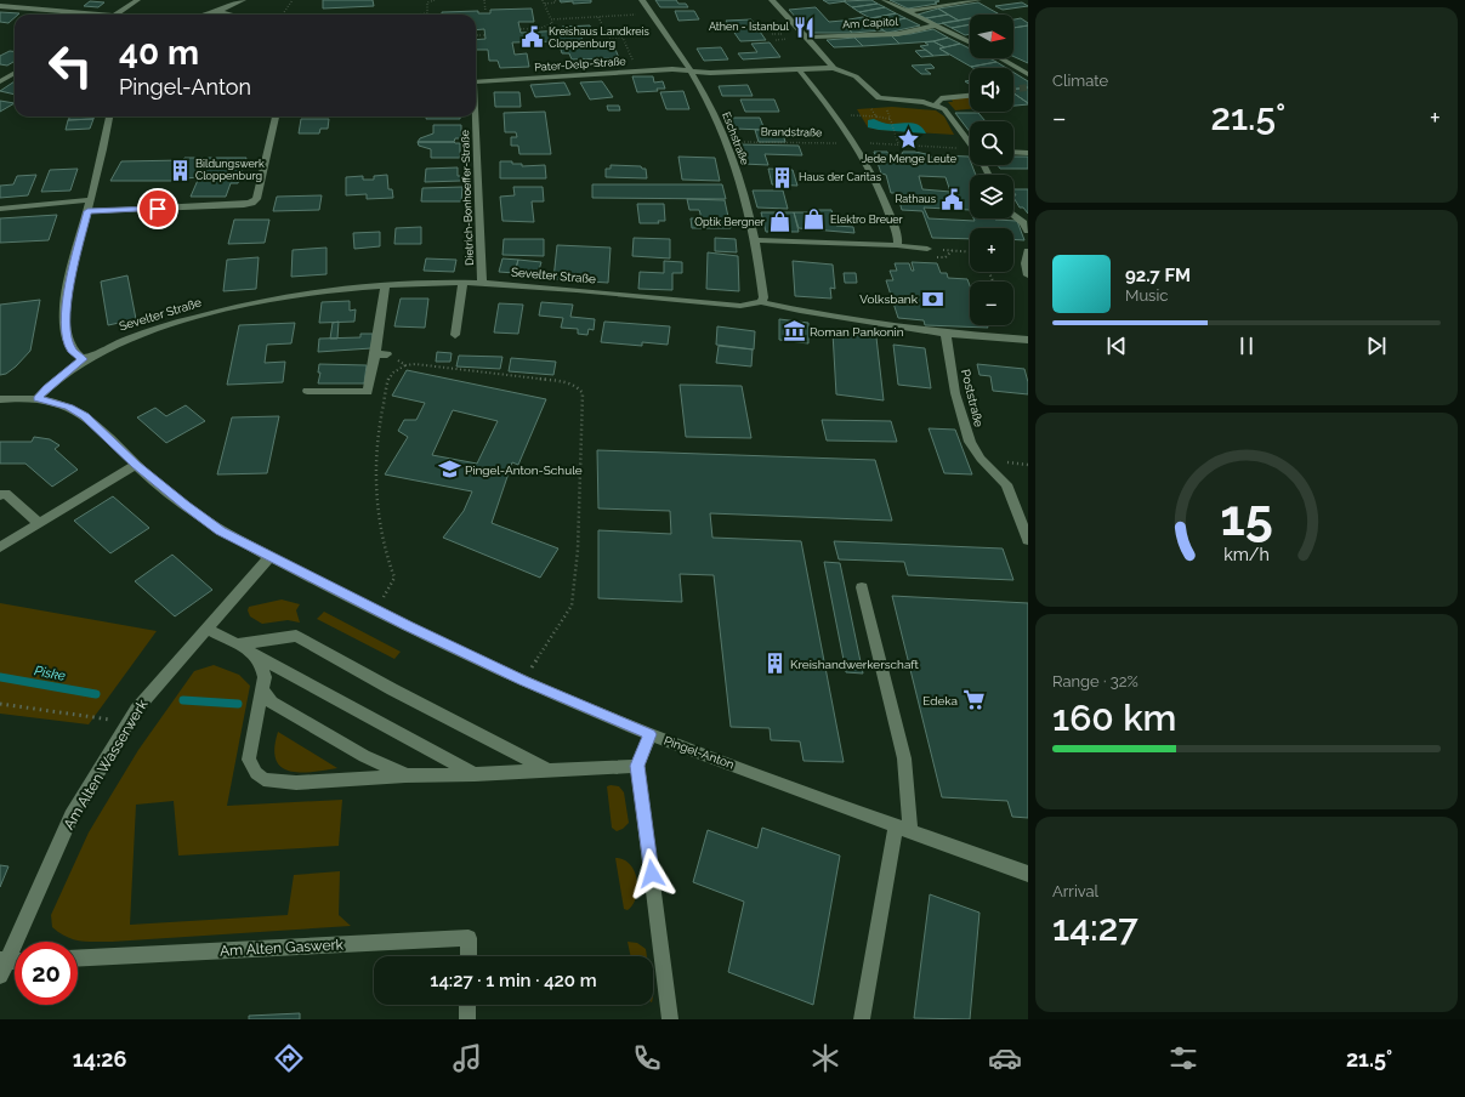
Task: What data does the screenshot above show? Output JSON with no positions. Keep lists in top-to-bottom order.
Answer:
{
  "streets": {
    "street": [
      "Am Capitol",
      "Pater-Delp-Straße",
      "Eschstraße",
      "Dietrich-Bonhoeffer-Straße",
      "Sevelter Straße",
      "Poststraße",
      "Pingel-Anton",
      "Am Alten Wasserwerk",
      "Am Alten Gaswerk"
    ],
    "path": ["Brandstraße"]
  },
  "crossings": [
    ["Pater-Delp-Straße", "Eschstraße"],
    ["Brandstraße", "Eschstraße"],
    ["Eschstraße", "Sevelter Straße"],
    ["Dietrich-Bonhoeffer-Straße", "Sevelter Straße"],
    ["Sevelter Straße", "Poststraße"],
    ["Sevelter Straße", "Pingel-Anton"],
    ["Pingel-Anton", "Am Alten Wasserwerk"]
  ],
  "water": ["Piske"],
  "places": {
    "restaurant": ["Athen - Istanbul"],
    "public building": ["Kreishaus Landkreis Cloppenburg", "Rathaus"],
    "place": ["Jede Menge Leute"],
    "building": ["Bildungswerk Cloppenburg", "Haus der Caritas", "Kreishandwerkerschaft"],
    "shop": ["Elektro Breuer", "Optik Bergner"],
    "bank": ["Volksbank"],
    "museum": ["Roman Pankonin"],
    "school or university": ["Pingel-Anton-Schule"],
    "supermarket": ["Edeka"]
  },
  "north": "right",
  "page": {
    "tile": [
      "Climate",
      ["Range · 32%", "160 km"],
      ["Arrival", "14:27"]
    ],
    "map_buttons": ["+", "−"],
    "turn": ["40 m", "Pingel-Anton"],
    "heat": ["−", "21.5°", "+"],
    "song": ["92.7 FM", "Music"],
    "limit": "20",
    "trip": "14:27 · 1 min · 420 m",
    "tabs": ["14:26", "21.5°"],
    "gauge": ["15", "km/h"]
  }
}
